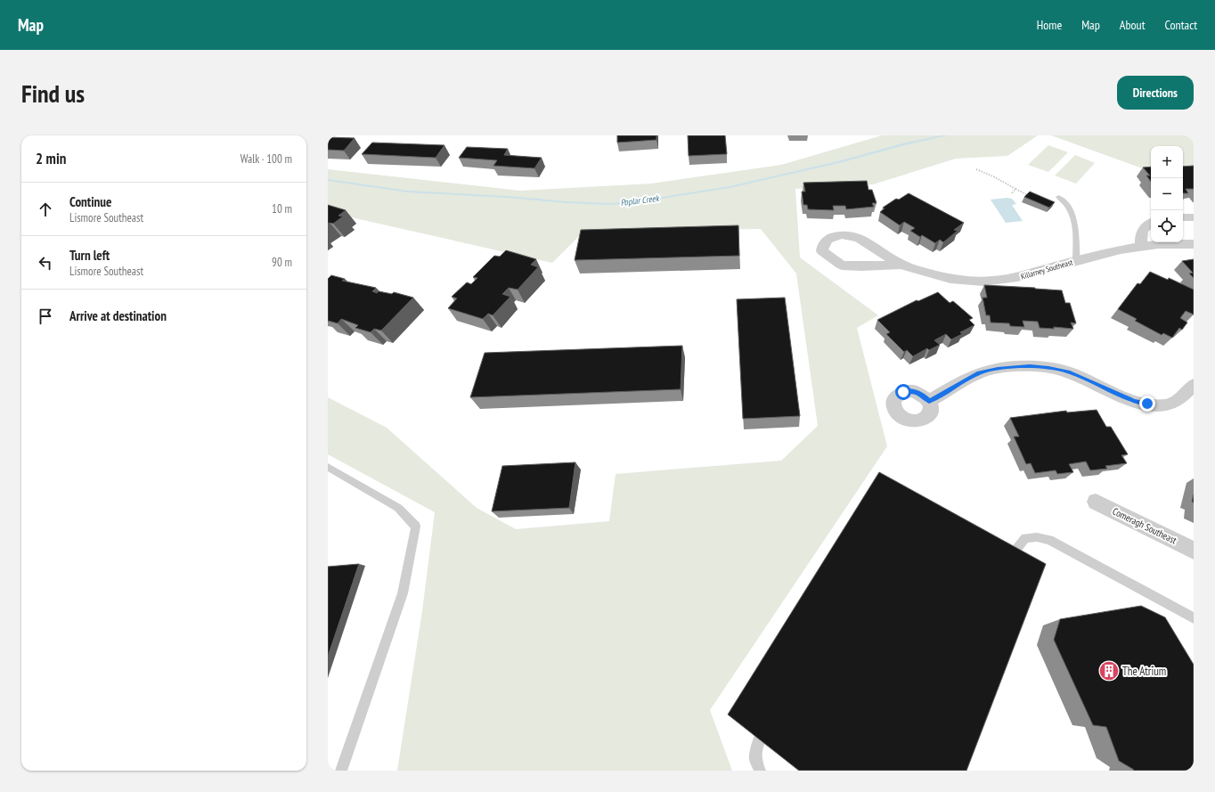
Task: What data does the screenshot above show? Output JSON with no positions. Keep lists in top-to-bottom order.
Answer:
{
  "streets": {
    "street": ["Killarney Southeast", "Comeragh Southeast"]
  },
  "water": ["Poplar Creek"],
  "places": {
    "building": ["The Atrium"]
  },
  "page": {
    "header": "Map",
    "nav": [
      "Home",
      "Map",
      "About",
      "Contact"
    ],
    "buttons": "Directions",
    "title": "Find us",
    "heading": ["2 min", "Walk · 100 m"],
    "map_buttons": ["+", "−"],
    "list": [
      ["Continue", "Lismore Southeast", "10 m"],
      ["Turn left", "Lismore Southeast", "90 m"],
      "Arrive at destination"
    ]
  }
}
